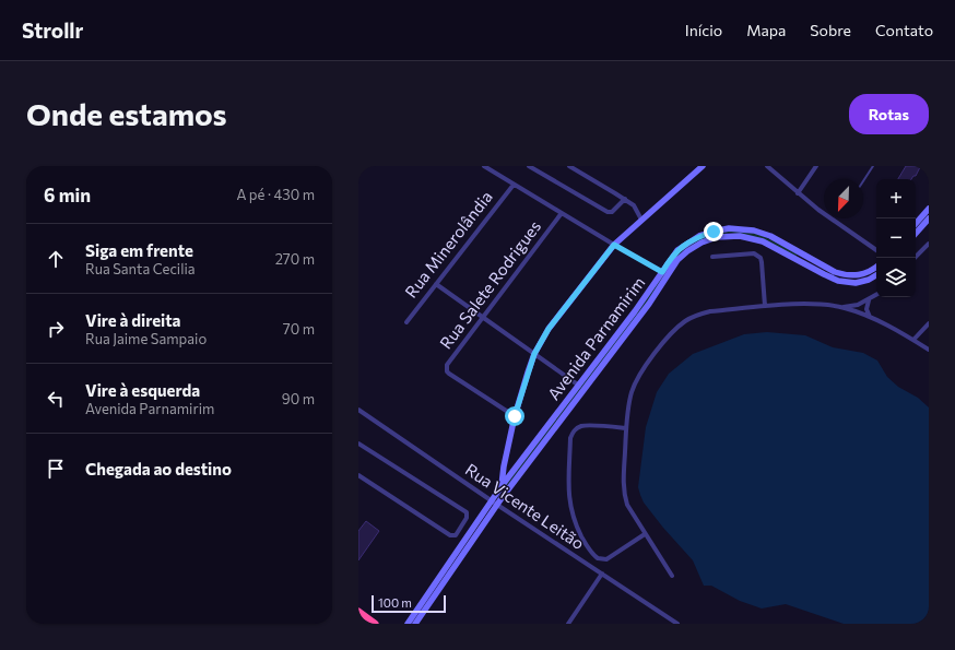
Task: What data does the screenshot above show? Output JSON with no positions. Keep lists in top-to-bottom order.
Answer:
{
  "streets": {
    "street": [
      "Rua Minerolândia",
      "Rua Salete Rodrigues",
      "Avenida Parnamirim",
      "Rua Vicente Leitão"
    ]
  },
  "crossings": [
    ["Avenida Parnamirim", "Rua Vicente Leitão"]
  ],
  "scale_bar": "100 m",
  "north": "bottom left",
  "page": {
    "header": "Strollr",
    "nav": [
      "Início",
      "Mapa",
      "Sobre",
      "Contato"
    ],
    "buttons": "Rotas",
    "title": "Onde estamos",
    "heading": ["6 min", "A pé · 430 m"],
    "map_buttons": ["+", "−"],
    "list": [
      ["Siga em frente", "Rua Santa Cecilia", "270 m"],
      ["Vire à direita", "Rua Jaime Sampaio", "70 m"],
      ["Vire à esquerda", "Avenida Parnamirim", "90 m"],
      "Chegada ao destino"
    ],
    "scale": "100 m"
  }
}
